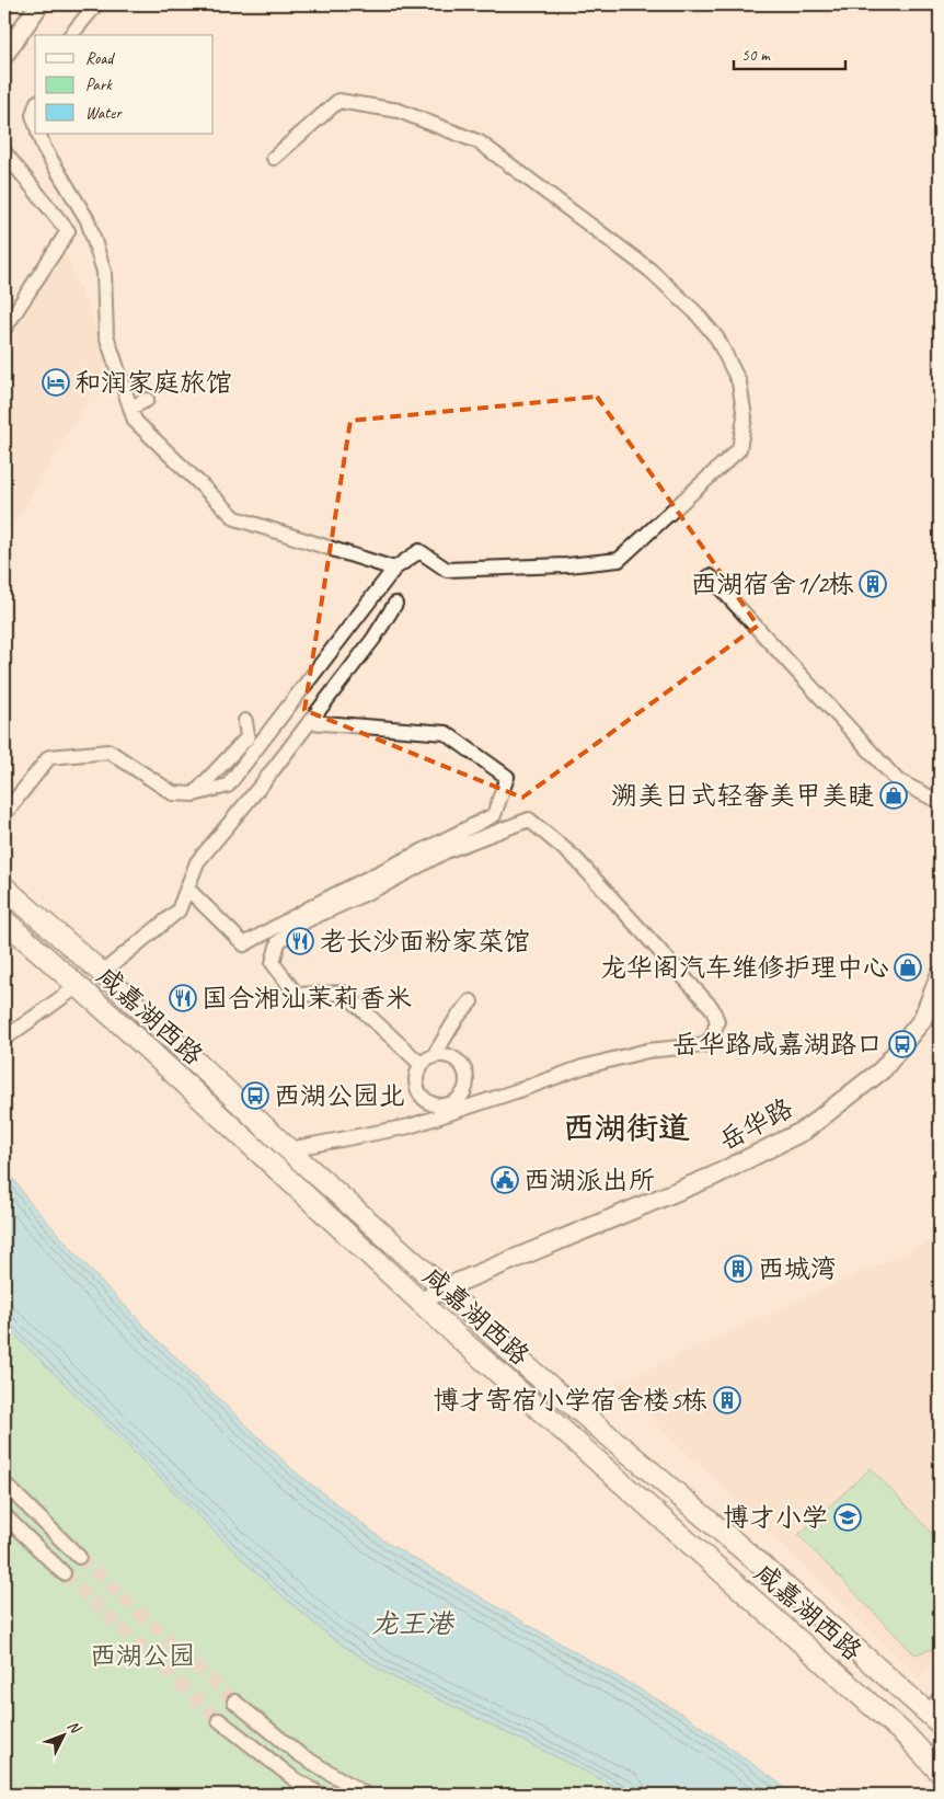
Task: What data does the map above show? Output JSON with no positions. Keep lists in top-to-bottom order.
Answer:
{
  "streets": {
    "main road": ["咸嘉湖西路"],
    "street": ["岳华路"]
  },
  "crossings": [
    ["咸嘉湖西路", "岳华路"]
  ],
  "districts": ["西湖街道"],
  "water": ["龙王港"],
  "parks": ["西湖公园"],
  "places": {
    "hotel": ["和润家庭旅馆"],
    "building": ["西湖宿舍1/2栋", "西城湾", "博才寄宿小学宿舍楼5栋"],
    "shop": ["溯美日式轻奢美甲美睫", "龙华阁汽车维修护理中心"],
    "restaurant": ["老长沙面粉家菜馆", "国合湘汕茉莉香米"],
    "bus stop": ["岳华路咸嘉湖路口", "西湖公园北"],
    "public building": ["西湖派出所"],
    "school or university": ["博才小学"]
  },
  "legend": ["Road", "Park", "Water"],
  "scale_bar": "50 m",
  "north": "top right"
}
